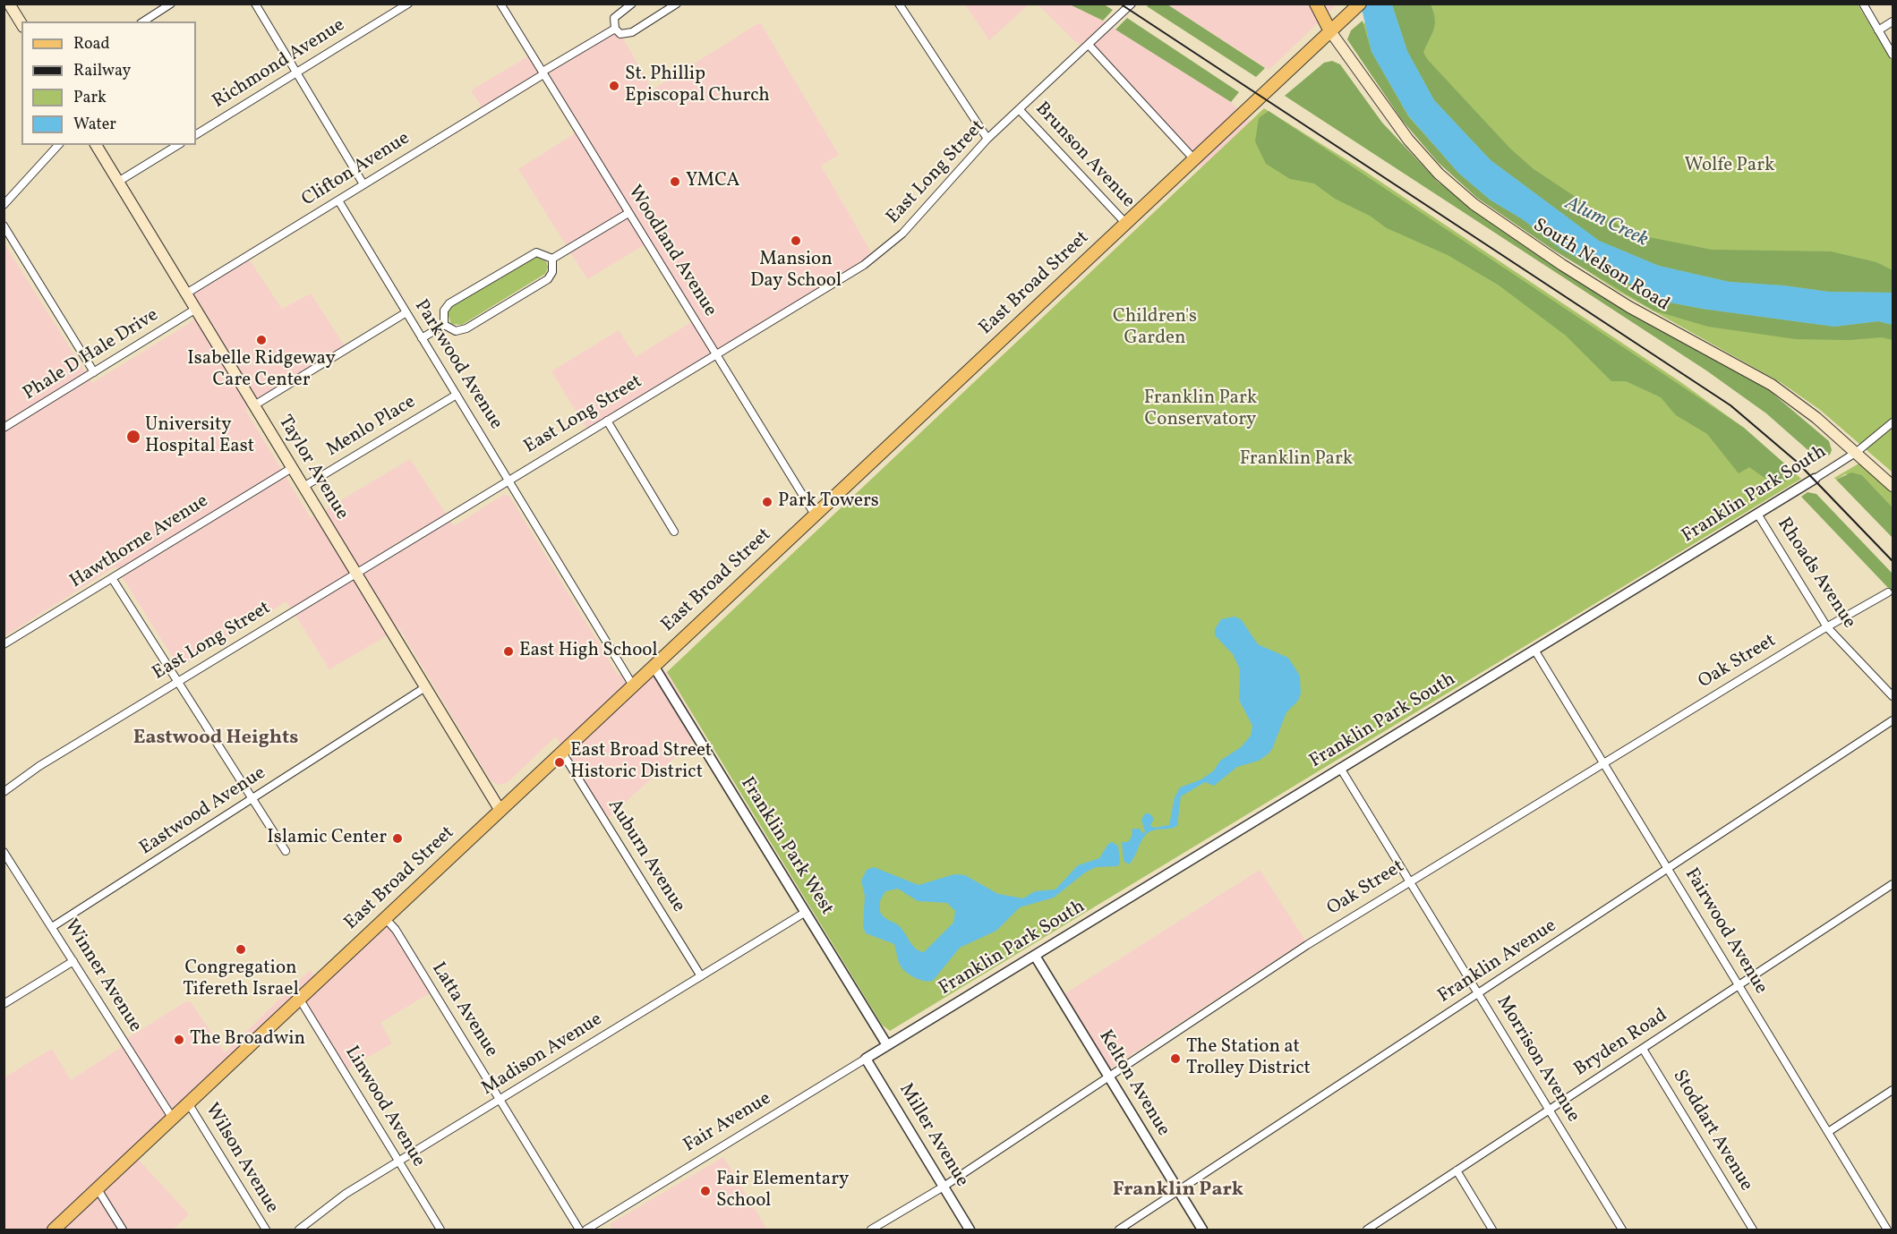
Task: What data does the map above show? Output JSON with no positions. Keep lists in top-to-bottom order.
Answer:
{
  "streets": {
    "main road": ["South Nelson Road", "East Broad Street", "Taylor Avenue"],
    "street": [
      "Richmond Avenue",
      "Brunson Avenue",
      "Clifton Avenue",
      "East Long Street",
      "Woodland Avenue",
      "Phale D Hale Drive",
      "Parkwood Avenue",
      "Menlo Place",
      "Franklin Park South",
      "Hawthorne Avenue",
      "Rhoads Avenue",
      "Oak Street",
      "Eastwood Avenue",
      "Franklin Park West",
      "Auburn Avenue",
      "Fairwood Avenue",
      "Franklin Avenue",
      "Winner Avenue",
      "Latta Avenue",
      "Bryden Road",
      "Madison Avenue",
      "Morrison Avenue",
      "Kelton Avenue",
      "Linwood Avenue",
      "Fair Avenue",
      "Stoddart Avenue",
      "Miller Avenue",
      "Wilson Avenue"
    ]
  },
  "crossings": [
    ["Brunson Avenue", "East Long Street"],
    ["Brunson Avenue", "East Broad Street"],
    ["Clifton Avenue", "Woodland Avenue"],
    ["Clifton Avenue", "Parkwood Avenue"],
    ["Clifton Avenue", "Taylor Avenue"],
    ["East Long Street", "Woodland Avenue"],
    ["East Long Street", "Parkwood Avenue"],
    ["East Long Street", "Taylor Avenue"],
    ["Woodland Avenue", "East Broad Street"],
    ["South Nelson Road", "East Broad Street"],
    ["South Nelson Road", "Franklin Park South"],
    ["East Broad Street", "Parkwood Avenue"],
    ["East Broad Street", "Taylor Avenue"],
    ["East Broad Street", "Franklin Park West"],
    ["East Broad Street", "Auburn Avenue"],
    ["East Broad Street", "Winner Avenue"],
    ["East Broad Street", "Latta Avenue"],
    ["East Broad Street", "Linwood Avenue"],
    ["East Broad Street", "Wilson Avenue"],
    ["Phale D Hale Drive", "Taylor Avenue"],
    ["Parkwood Avenue", "Menlo Place"],
    ["Menlo Place", "Taylor Avenue"],
    ["Taylor Avenue", "Hawthorne Avenue"],
    ["Taylor Avenue", "Eastwood Avenue"],
    ["Franklin Park South", "Rhoads Avenue"],
    ["Franklin Park South", "Franklin Park West"],
    ["Franklin Park South", "Fairwood Avenue"],
    ["Franklin Park South", "Morrison Avenue"],
    ["Franklin Park South", "Kelton Avenue"],
    ["Franklin Park South", "Fair Avenue"],
    ["Rhoads Avenue", "Oak Street"],
    ["Oak Street", "Fairwood Avenue"],
    ["Oak Street", "Morrison Avenue"],
    ["Oak Street", "Kelton Avenue"],
    ["Oak Street", "Miller Avenue"],
    ["Eastwood Avenue", "Winner Avenue"],
    ["Franklin Park West", "Madison Avenue"],
    ["Franklin Park West", "Fair Avenue"],
    ["Auburn Avenue", "Madison Avenue"],
    ["Fairwood Avenue", "Franklin Avenue"],
    ["Fairwood Avenue", "Bryden Road"],
    ["Franklin Avenue", "Morrison Avenue"],
    ["Franklin Avenue", "Kelton Avenue"],
    ["Latta Avenue", "Madison Avenue"],
    ["Bryden Road", "Morrison Avenue"],
    ["Bryden Road", "Stoddart Avenue"],
    ["Madison Avenue", "Linwood Avenue"],
    ["Fair Avenue", "Miller Avenue"]
  ],
  "districts": ["Eastwood Heights", "Franklin Park"],
  "water": ["Alum Creek"],
  "parks": [
    "Wolfe Park",
    "Children's Garden",
    "Franklin Park Conservatory",
    "Franklin Park"
  ],
  "places": [
    "St. Phillip Episcopal Church",
    "YMCA",
    "Mansion Day School",
    "Isabelle Ridgeway Care Center",
    "University Hospital East",
    "Park Towers",
    "East High School",
    "East Broad Street Historic District",
    "Islamic Center",
    "Congregation Tifereth Israel",
    "The Broadwin",
    "The Station at Trolley District",
    "Fair Elementary School"
  ],
  "legend": [
    "Road",
    "Railway",
    "Park",
    "Water"
  ]
}
